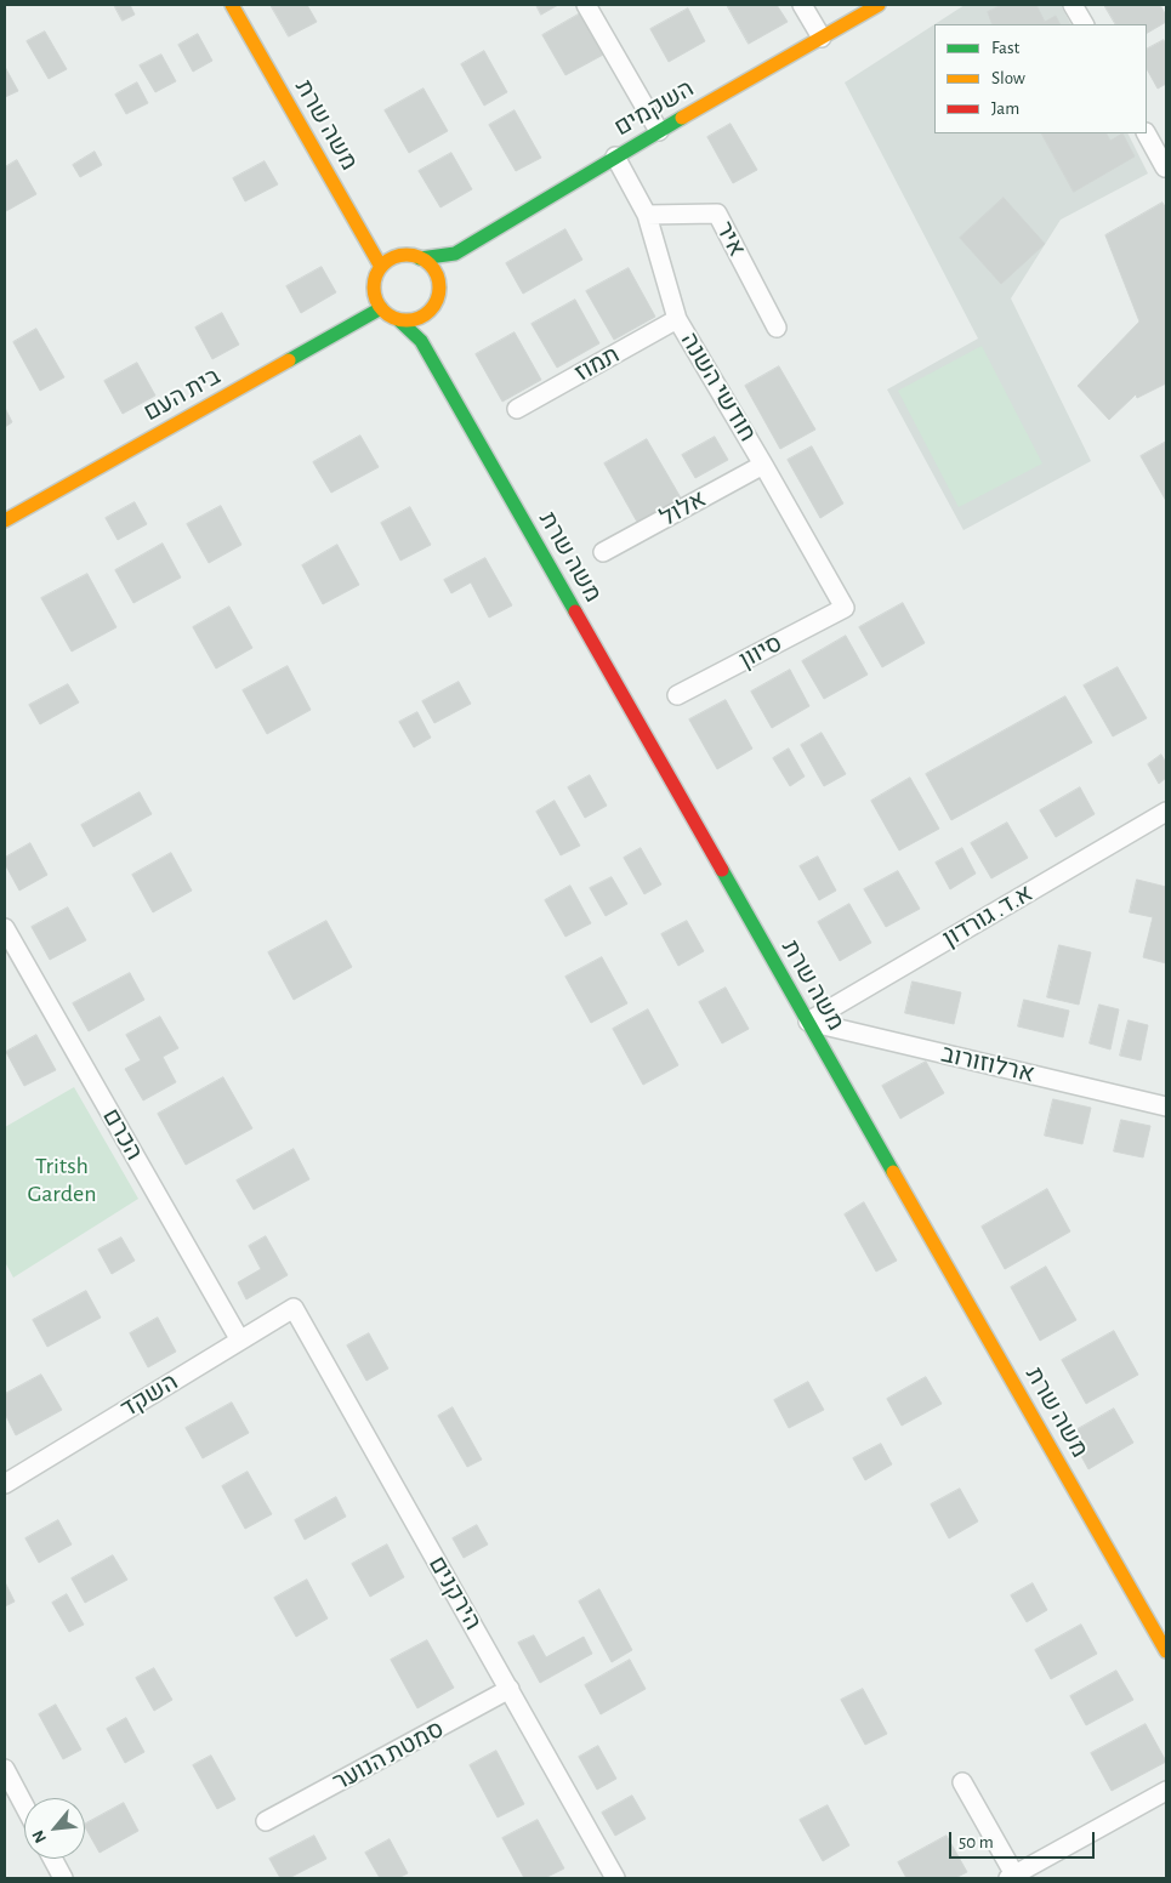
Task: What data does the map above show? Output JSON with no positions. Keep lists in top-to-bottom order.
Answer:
{
  "streets": {
    "street": [
      "השקמים",
      "משה שרת",
      "איר",
      "תמוז",
      "חודשי השנה",
      "בית העם",
      "אלול",
      "סיוון",
      "א.ד. גורדון",
      "ארלוזורוב",
      "הכרם",
      "השקד",
      "הירקנים",
      "סמטת הנוער"
    ]
  },
  "crossings": [
    ["השקמים", "משה שרת"],
    ["השקמים", "חודשי השנה"],
    ["השקמים", "בית העם"],
    ["משה שרת", "בית העם"],
    ["משה שרת", "א.ד. גורדון"],
    ["משה שרת", "ארלוזורוב"],
    ["איר", "חודשי השנה"],
    ["תמוז", "חודשי השנה"],
    ["חודשי השנה", "אלול"],
    ["חודשי השנה", "סיוון"],
    ["א.ד. גורדון", "ארלוזורוב"],
    ["הכרם", "השקד"],
    ["השקד", "הירקנים"],
    ["הירקנים", "סמטת הנוער"]
  ],
  "parks": ["Tritsh Garden"],
  "legend": ["Fast", "Slow", "Jam"],
  "scale_bar": "50 m",
  "north": "bottom left"
}
